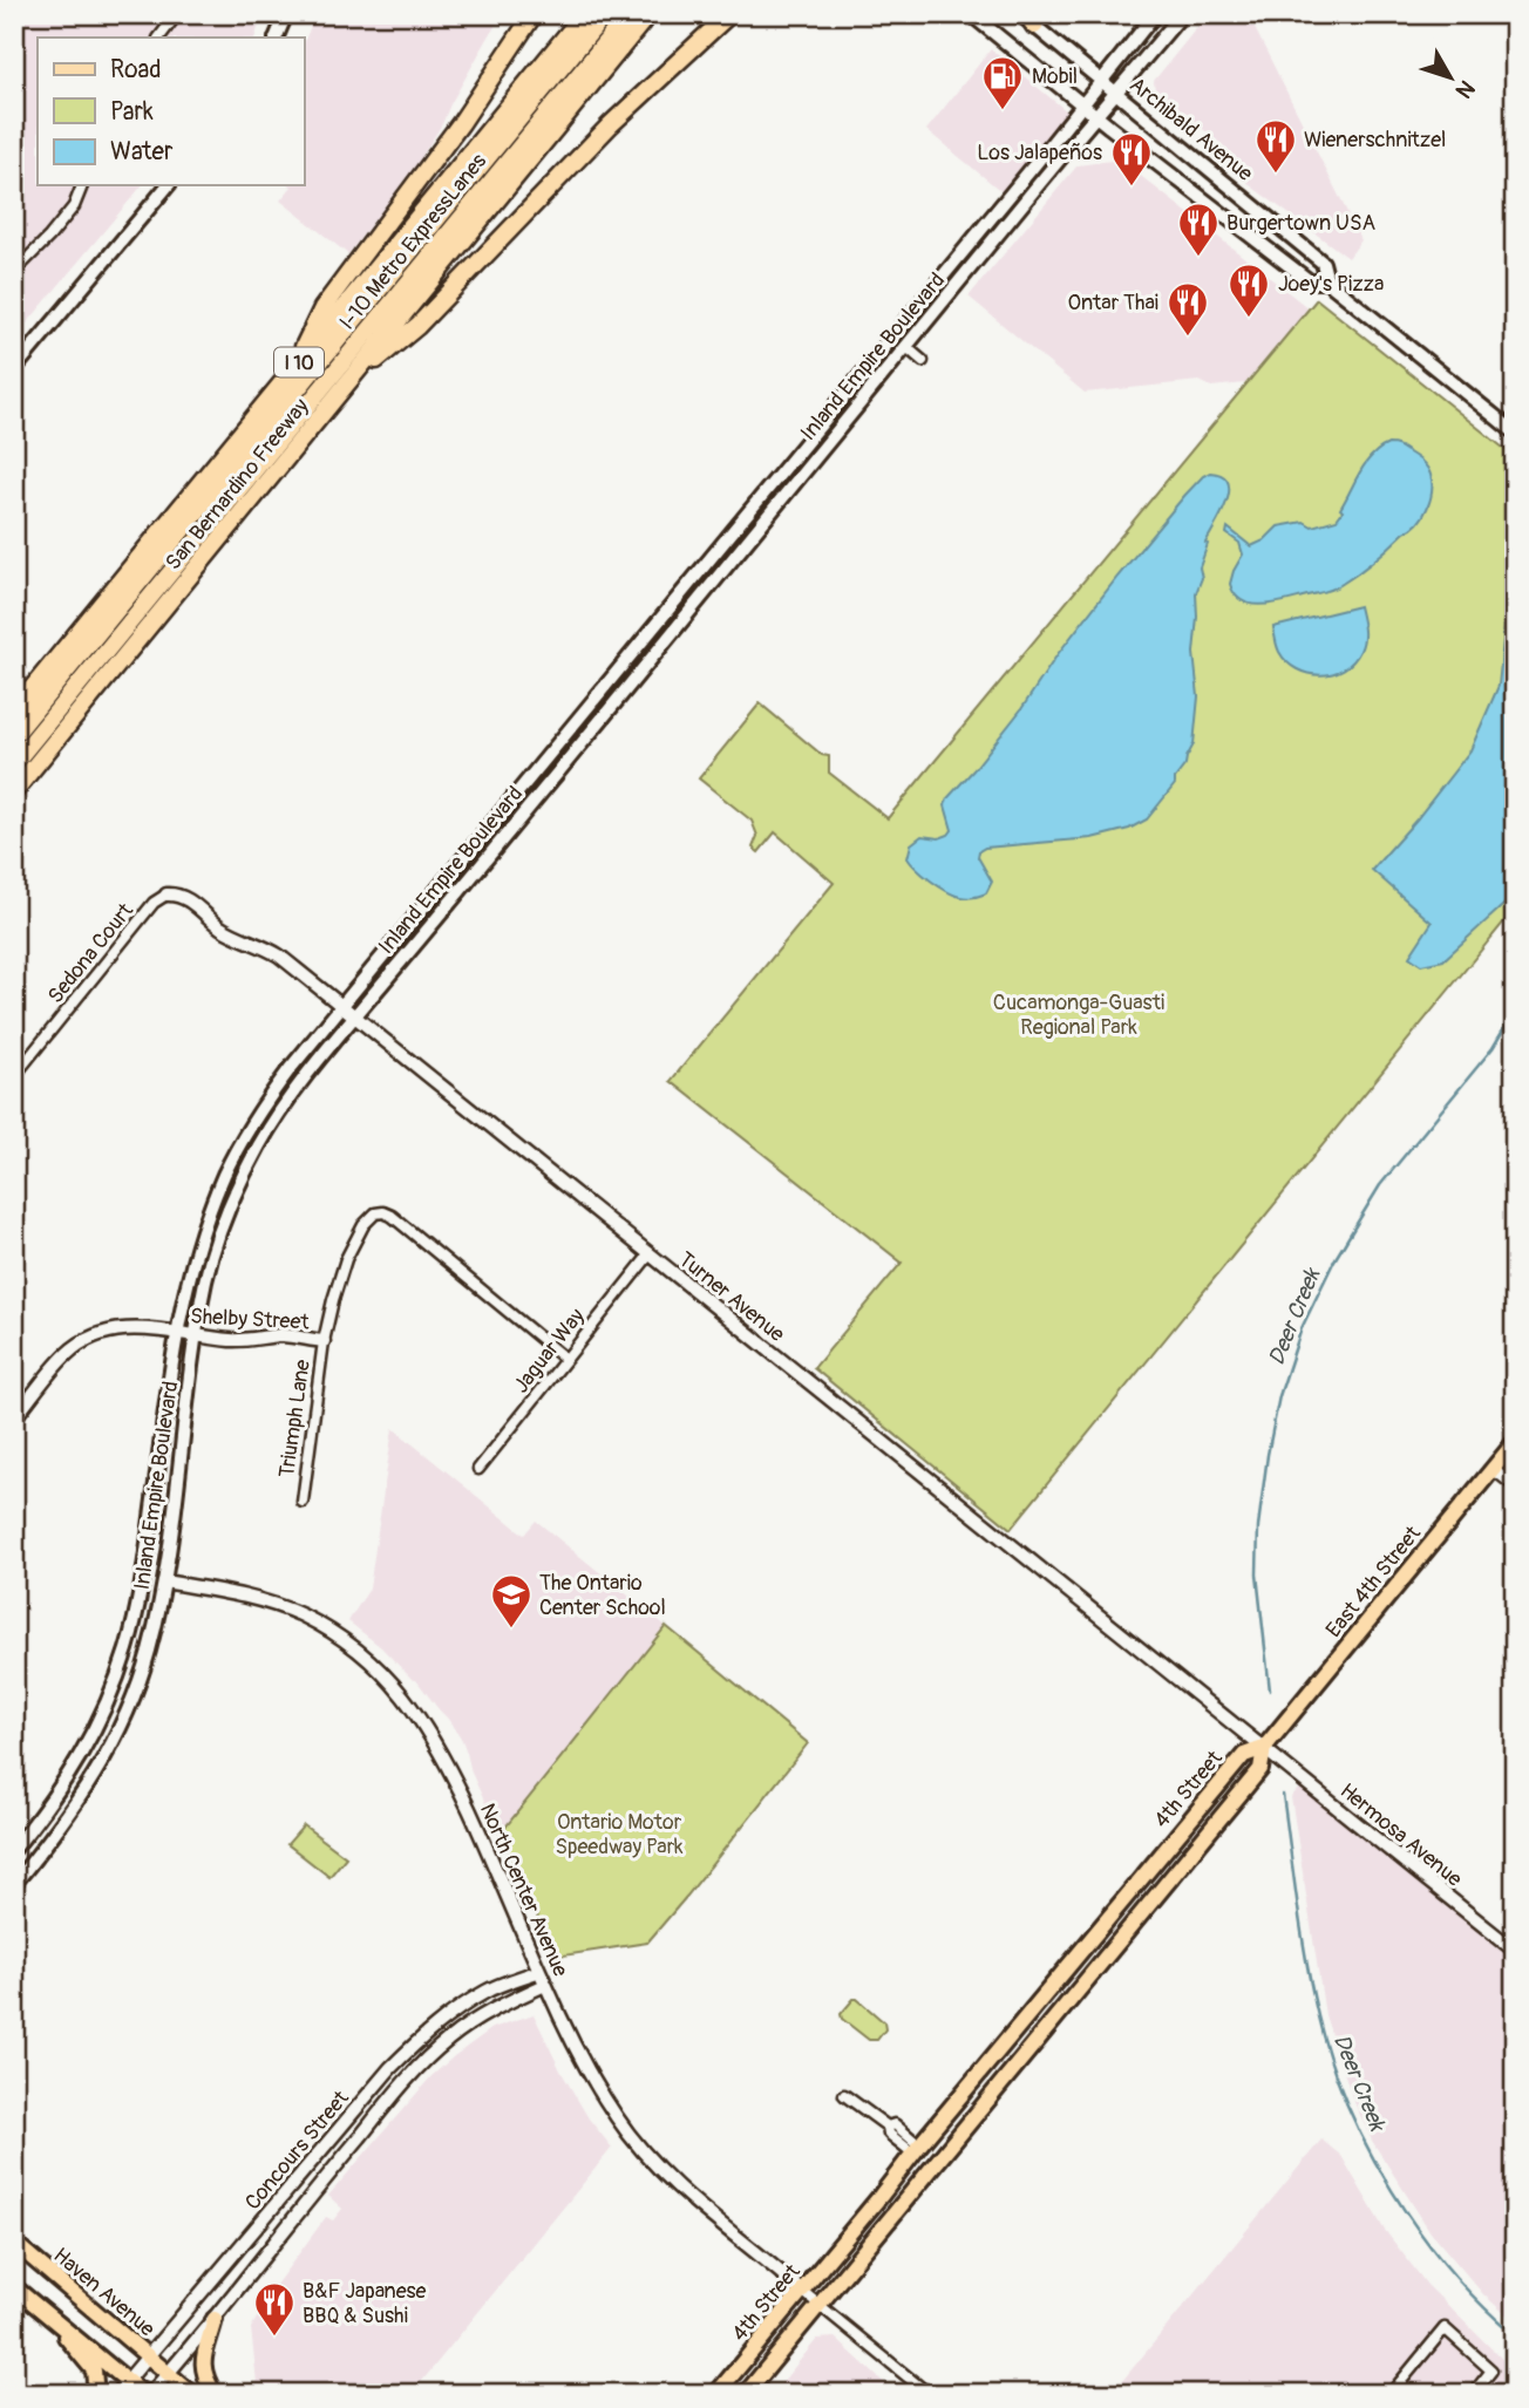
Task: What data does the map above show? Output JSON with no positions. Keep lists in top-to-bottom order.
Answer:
{
  "streets": {
    "highway": ["I-10 Metro ExpressLanes", "I 10", "San Bernardino Freeway"],
    "main road": [
      "Archibald Avenue",
      "Inland Empire Boulevard",
      "East 4th Street",
      "4th Street",
      "Haven Avenue"
    ],
    "street": [
      "Sedona Court",
      "Turner Avenue",
      "Shelby Street",
      "Jaguar Way",
      "Triumph Lane",
      "Hermosa Avenue",
      "North Center Avenue",
      "Concours Street"
    ]
  },
  "crossings": [
    ["Archibald Avenue", "Inland Empire Boulevard"],
    ["Inland Empire Boulevard", "Turner Avenue"],
    ["Inland Empire Boulevard", "Shelby Street"],
    ["Inland Empire Boulevard", "North Center Avenue"],
    ["Sedona Court", "Turner Avenue"],
    ["Turner Avenue", "Jaguar Way"],
    ["Turner Avenue", "East 4th Street"],
    ["Turner Avenue", "4th Street"],
    ["Turner Avenue", "Hermosa Avenue"],
    ["Shelby Street", "Triumph Lane"],
    ["Jaguar Way", "Triumph Lane"],
    ["East 4th Street", "4th Street"],
    ["East 4th Street", "Hermosa Avenue"],
    ["4th Street", "Hermosa Avenue"],
    ["4th Street", "North Center Avenue"],
    ["North Center Avenue", "Concours Street"],
    ["Concours Street", "Haven Avenue"]
  ],
  "water": ["Deer Creek"],
  "parks": ["Cucamonga-Guasti Regional Park", "Ontario Motor Speedway Park"],
  "places": {
    "fuel station": ["Mobil"],
    "restaurant": [
      "Wienerschnitzel",
      "Los Jalapeños",
      "Burgertown USA",
      "Joey's Pizza",
      "Ontar Thai",
      "B&F Japanese BBQ & Sushi"
    ],
    "school or university": ["The Ontario Center School"]
  },
  "legend": ["Road", "Park", "Water"],
  "north": "bottom right"
}
